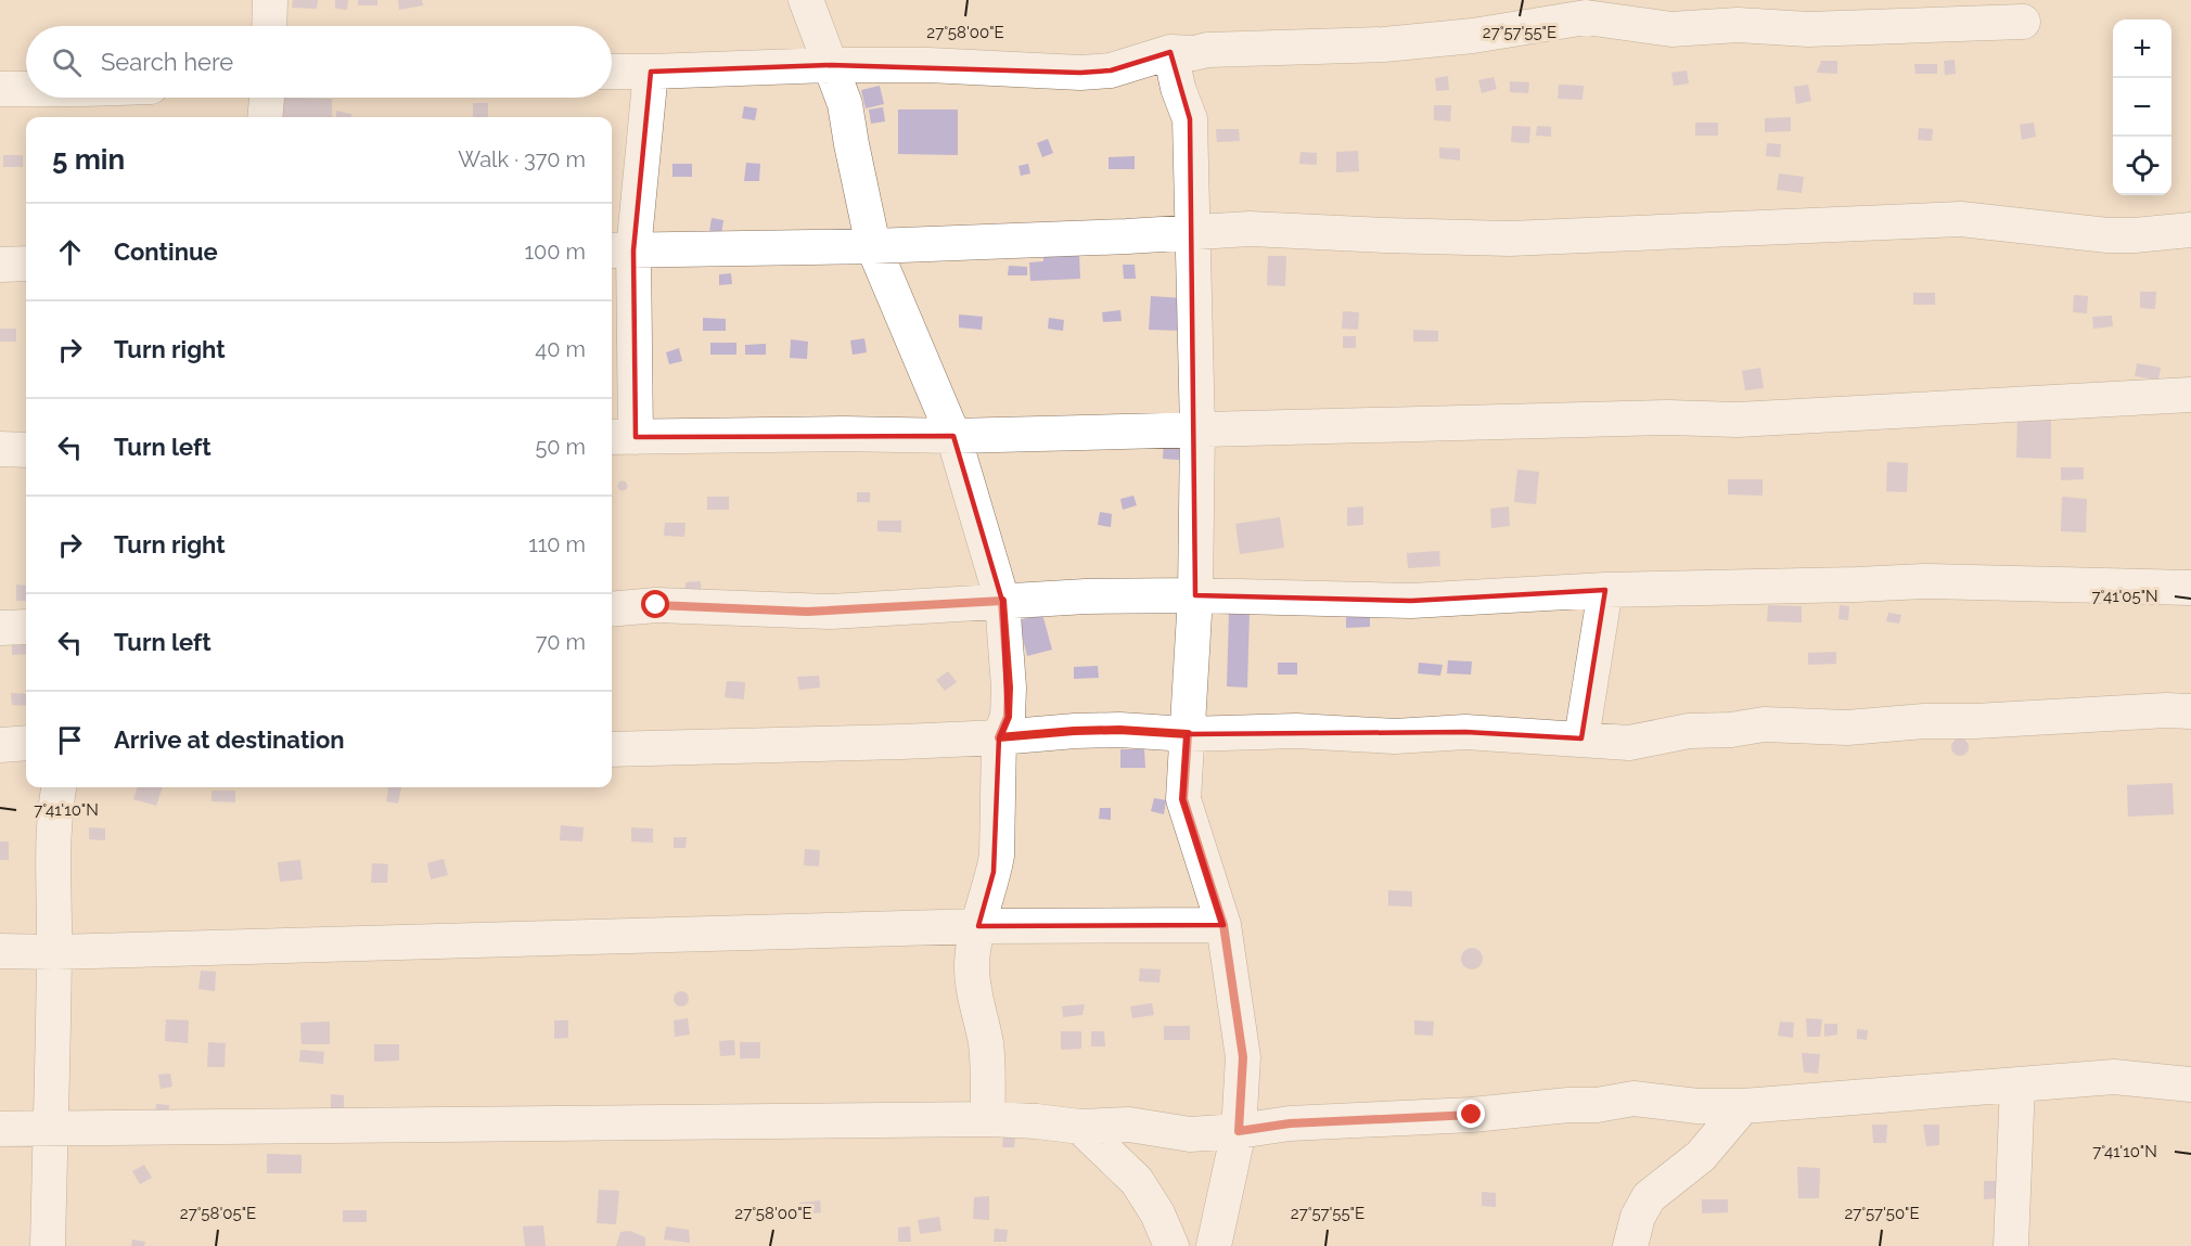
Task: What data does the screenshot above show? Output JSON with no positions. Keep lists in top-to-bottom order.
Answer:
{
  "page": {
    "map_buttons": ["+", "−"],
    "search": "Search here",
    "heading": ["5 min", "Walk · 370 m"],
    "list": [
      ["Continue", "100 m"],
      ["Turn right", "40 m"],
      ["Turn left", "50 m"],
      ["Turn right", "110 m"],
      ["Turn left", "70 m"],
      "Arrive at destination"
    ]
  },
  "coordinates": [
    "27°58'00\"E",
    "27°57'55\"E",
    "7°41'05\"N",
    "7°41'10\"N",
    "27°58'05\"E",
    "27°57'50\"E"
  ]
}
